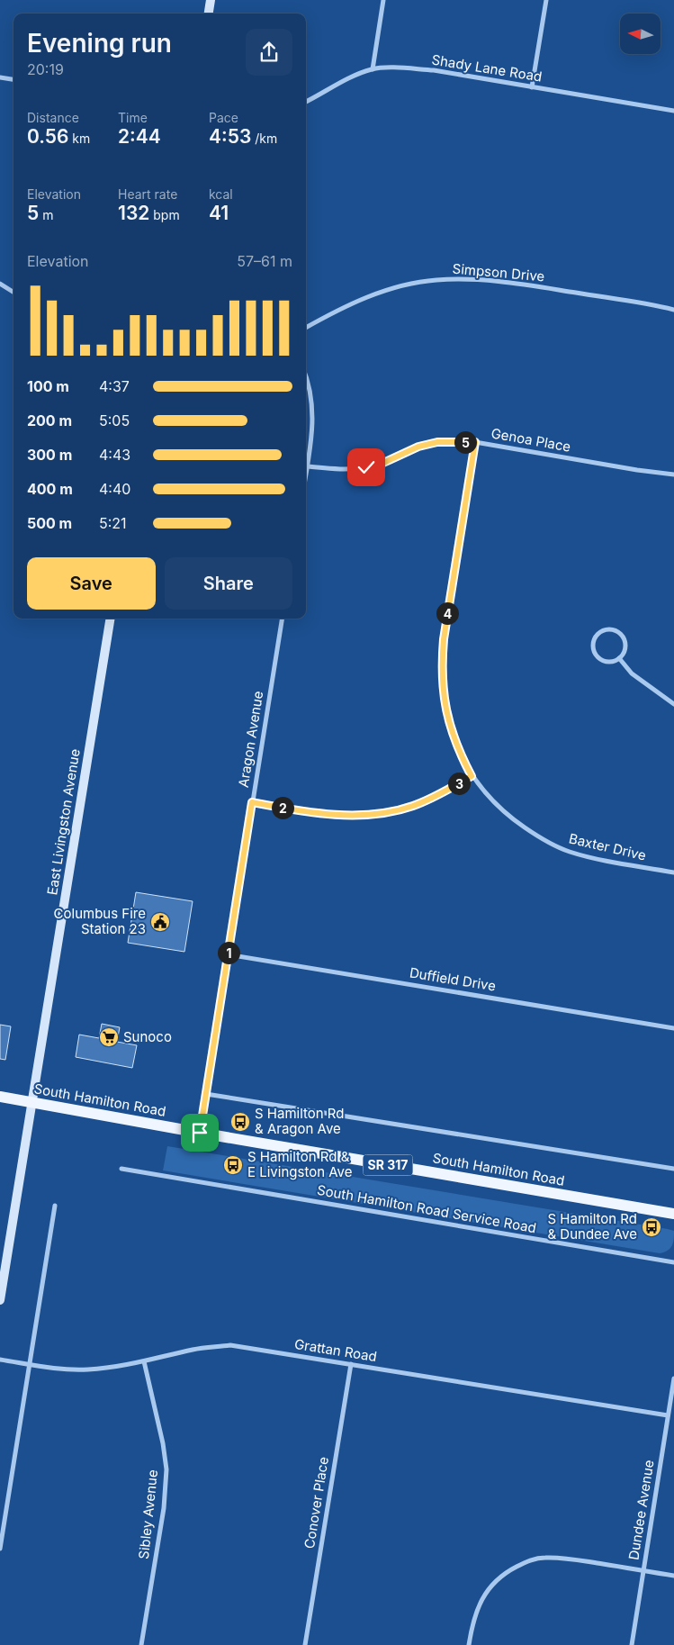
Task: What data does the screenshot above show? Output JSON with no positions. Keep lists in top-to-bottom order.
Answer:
{
  "streets": {
    "main road": ["East Livingston Avenue", "South Hamilton Road", "SR 317"],
    "street": [
      "Shady Lane Road",
      "Simpson Drive",
      "Genoa Place",
      "Aragon Avenue",
      "Baxter Drive",
      "Duffield Drive",
      "South Hamilton Road Service Road",
      "Grattan Road",
      "Conover Place",
      "Dundee Avenue",
      "Sibley Avenue"
    ]
  },
  "crossings": [
    ["Genoa Place", "Baxter Drive"],
    ["Aragon Avenue", "Duffield Drive"],
    ["Aragon Avenue", "South Hamilton Road"],
    ["East Livingston Avenue", "South Hamilton Road"],
    ["Grattan Road", "Conover Place"],
    ["Grattan Road", "Dundee Avenue"],
    ["Grattan Road", "Sibley Avenue"]
  ],
  "places": {
    "public building": ["Columbus Fire Station 23"],
    "supermarket": ["Sunoco"],
    "bus stop": ["S Hamilton Rd & Aragon Ave", "S Hamilton Rd & E Livingston Ave", "S Hamilton Rd & Dundee Ave"]
  },
  "north": "left",
  "page": {
    "heading": ["Evening run", "20:19"],
    "stats": [
      ["Distance", "0.56 km"],
      ["Time", "2:44"],
      ["Pace", "4:53 /km"],
      ["Elevation", "5 m"],
      ["Heart rate", "132 bpm"],
      ["kcal", "41"]
    ],
    "chart": ["Elevation", "57–61 m"],
    "list": [
      {
        "name": "100 m",
        "note": "4:37"
      },
      {
        "name": "200 m",
        "note": "5:05"
      },
      {
        "name": "300 m",
        "note": "4:43"
      },
      {
        "name": "400 m",
        "note": "4:40"
      },
      {
        "name": "500 m",
        "note": "5:21"
      }
    ],
    "pins": [
      "5",
      "4",
      "3",
      "2",
      "1"
    ],
    "buttons": ["Save", "Share"]
  }
}
